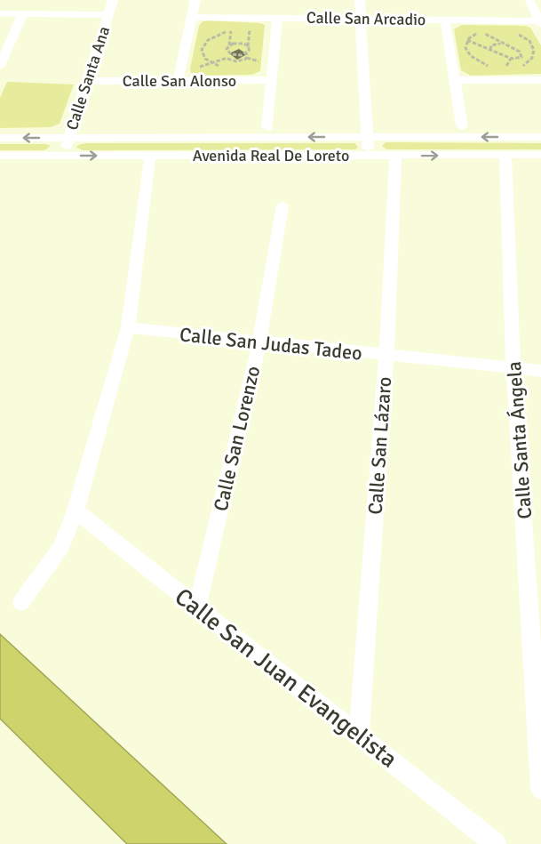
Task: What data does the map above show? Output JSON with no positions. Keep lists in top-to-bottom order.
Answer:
{
  "streets": {
    "street": [
      "Calle San Arcadio",
      "Calle Santa Ana",
      "Calle San Alonso",
      "Avenida Real De Loreto",
      "Calle San Judas Tadeo",
      "Calle San Lorenzo",
      "Calle Santa Ángela",
      "Calle San Lázaro",
      "Calle San Juan Evangelista"
    ]
  },
  "crossings": [
    ["Calle Santa Ana", "Calle San Alonso"],
    ["Calle Santa Ana", "Avenida Real De Loreto"],
    ["Avenida Real De Loreto", "Calle Santa Ángela"],
    ["Avenida Real De Loreto", "Calle San Lázaro"],
    ["Calle San Judas Tadeo", "Calle San Lorenzo"],
    ["Calle San Judas Tadeo", "Calle Santa Ángela"],
    ["Calle San Judas Tadeo", "Calle San Lázaro"],
    ["Calle San Lorenzo", "Calle San Juan Evangelista"],
    ["Calle San Lázaro", "Calle San Juan Evangelista"]
  ]
}
